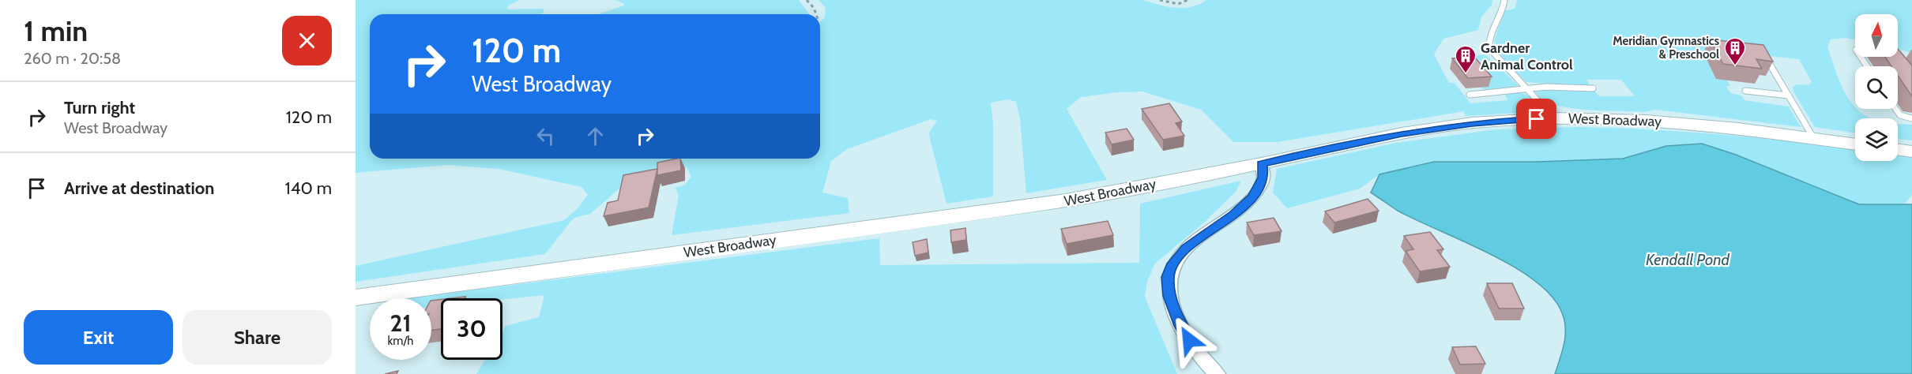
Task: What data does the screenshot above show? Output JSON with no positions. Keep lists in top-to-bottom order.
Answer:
{
  "streets": {
    "main road": ["West Broadway"]
  },
  "water": ["Kendall Pond"],
  "places": {
    "building": ["Meridian Gymnastics & Preschool", "Gardner Animal Control"]
  },
  "north": "top",
  "page": {
    "heading": ["1 min", "260 m · 20:58"],
    "turn": ["120 m", "West Broadway"],
    "list": [
      {
        "name": "Turn right",
        "note": "West Broadway",
        "value": "120 m"
      },
      {
        "name": "Arrive at destination",
        "value": "140 m"
      }
    ],
    "speed": "21 km/h",
    "limit": "30",
    "buttons": ["Exit", "Share"]
  }
}
